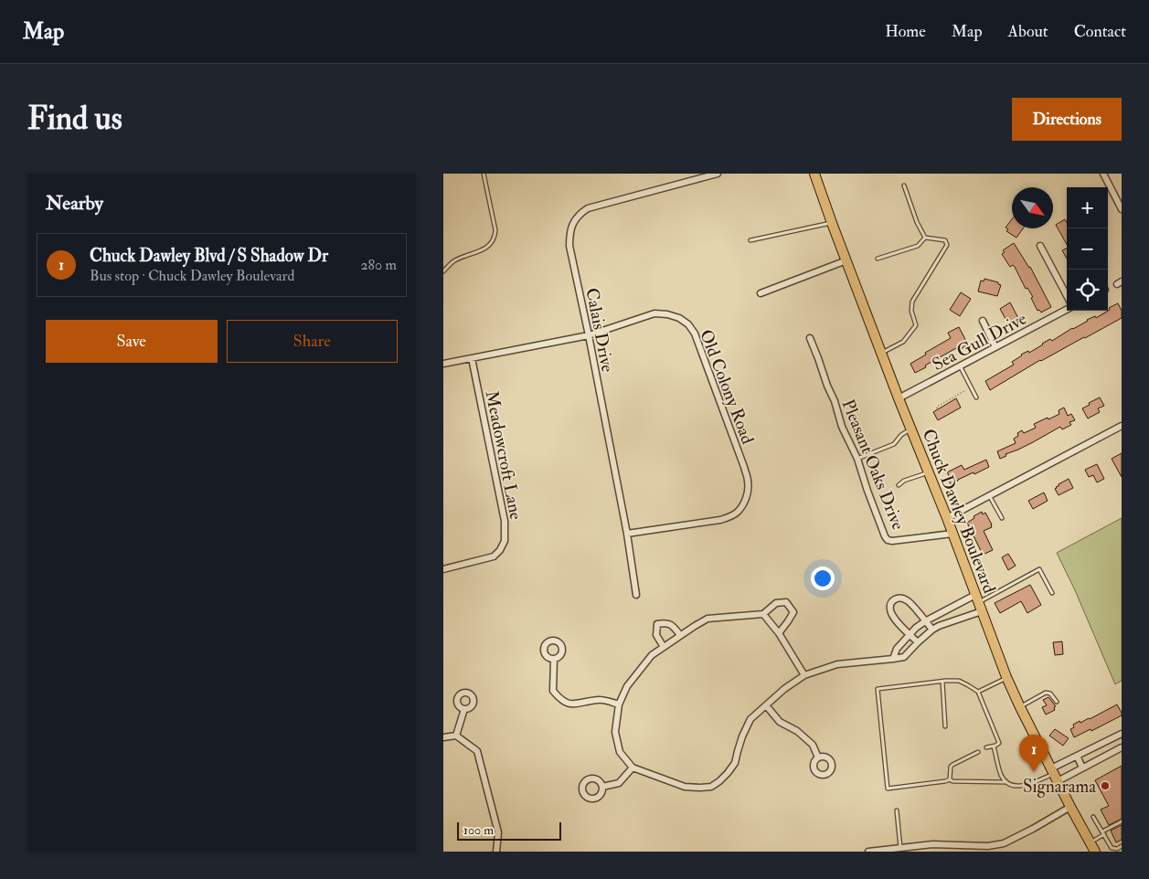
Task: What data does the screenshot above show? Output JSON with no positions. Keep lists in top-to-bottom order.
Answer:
{
  "streets": {
    "main road": ["Chuck Dawley Boulevard"],
    "street": [
      "Calais Drive",
      "Sea Gull Drive",
      "Old Colony Road",
      "Meadowcroft Lane",
      "Pleasant Oaks Drive"
    ]
  },
  "crossings": [
    ["Calais Drive", "Old Colony Road"],
    ["Sea Gull Drive", "Chuck Dawley Boulevard"],
    ["Old Colony Road", "Meadowcroft Lane"],
    ["Pleasant Oaks Drive", "Chuck Dawley Boulevard"]
  ],
  "places": ["Signarama"],
  "scale_bar": "100 m",
  "north": "bottom right",
  "page": {
    "header": "Map",
    "nav": [
      "Home",
      "Map",
      "About",
      "Contact"
    ],
    "buttons": [
      "Directions",
      ["Save", "Share"]
    ],
    "title": "Find us",
    "heading": "Nearby",
    "map_buttons": ["+", "−"],
    "list": [
      {
        "mark": "1",
        "name": "Chuck Dawley Blvd / S Shadow Dr",
        "note": "Bus stop · Chuck Dawley Boulevard",
        "value": "280 m"
      }
    ],
    "pins": "1",
    "scale": "100 m"
  }
}
